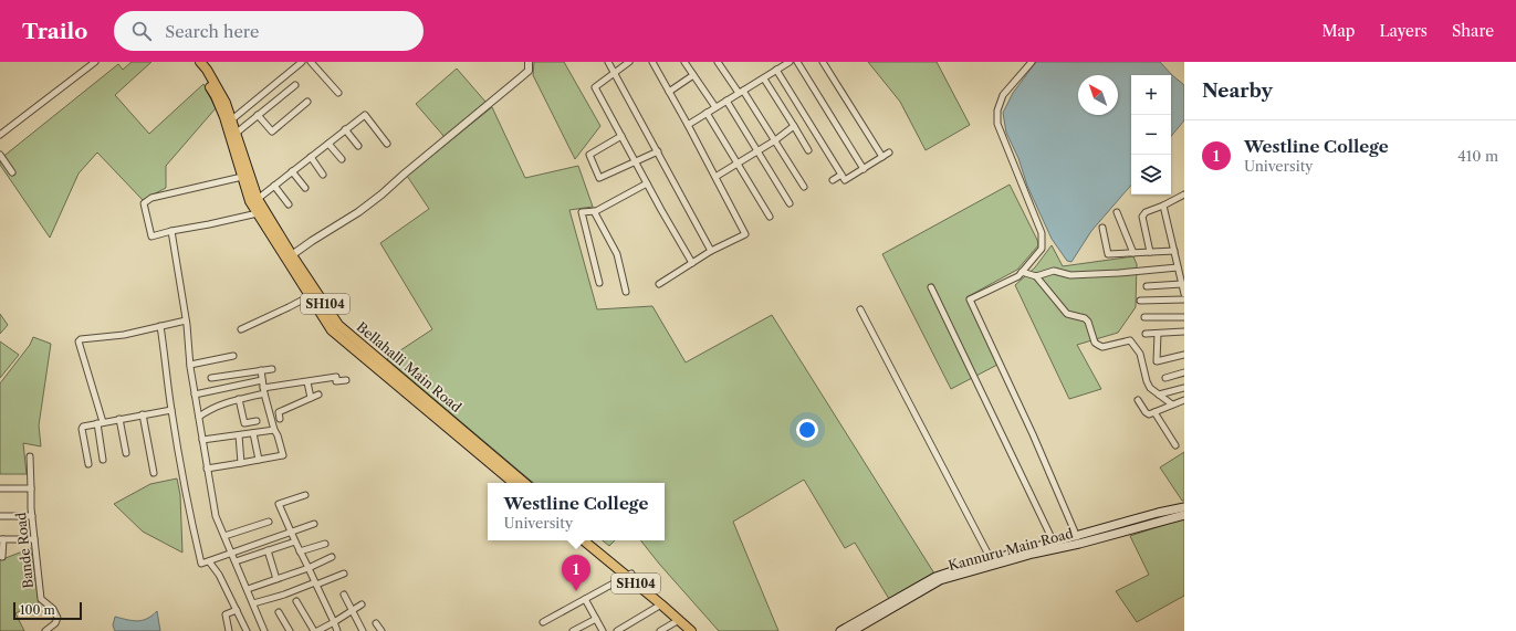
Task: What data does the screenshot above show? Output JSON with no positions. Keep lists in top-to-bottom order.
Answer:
{
  "streets": {
    "main road": ["SH104", "Bellahalli Main Road", "Kannuru Main Road"],
    "street": ["Bande Road"]
  },
  "scale_bar": "100 m",
  "north": "top left",
  "page": {
    "header": "Trailo",
    "search": "Search here",
    "nav": ["Map", "Layers", "Share"],
    "heading": "Nearby",
    "map_buttons": ["+", "−"],
    "list": [
      {
        "mark": "1",
        "name": "Westline College",
        "note": "University",
        "value": "410 m"
      }
    ],
    "popup": ["Westline College", "University"],
    "pins": "1",
    "scale": "100 m"
  }
}
